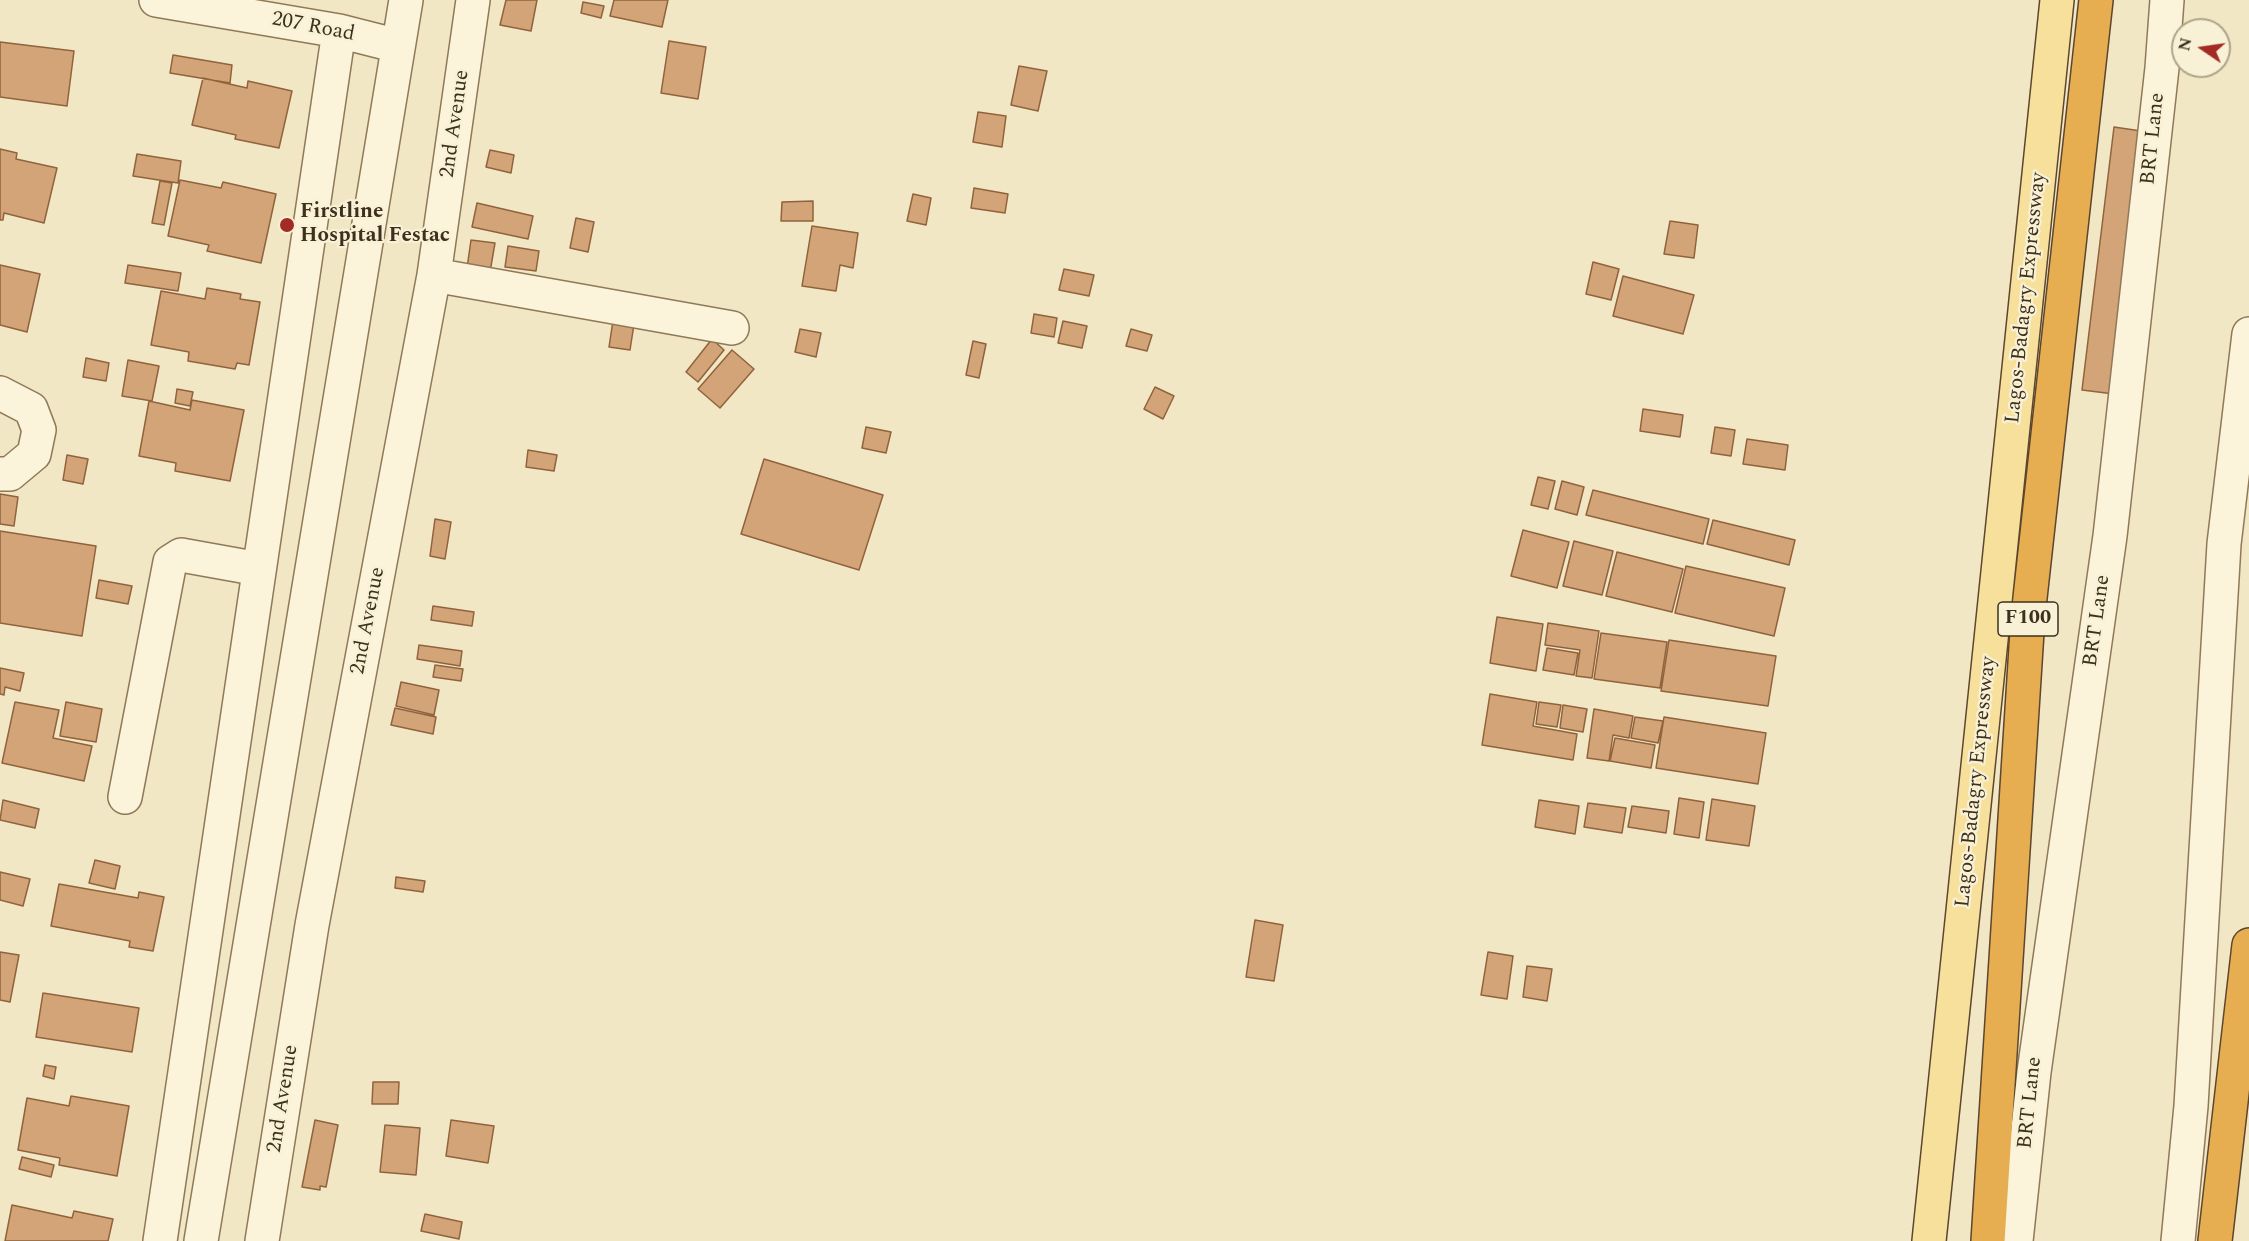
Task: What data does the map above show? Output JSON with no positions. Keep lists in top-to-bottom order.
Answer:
{
  "streets": {
    "highway": ["Lagos-Badagry Expressway", "F100"],
    "street": ["207 Road", "2nd Avenue", "BRT Lane"]
  },
  "places": ["Firstline Hospital Festac"],
  "north": "left"
}
